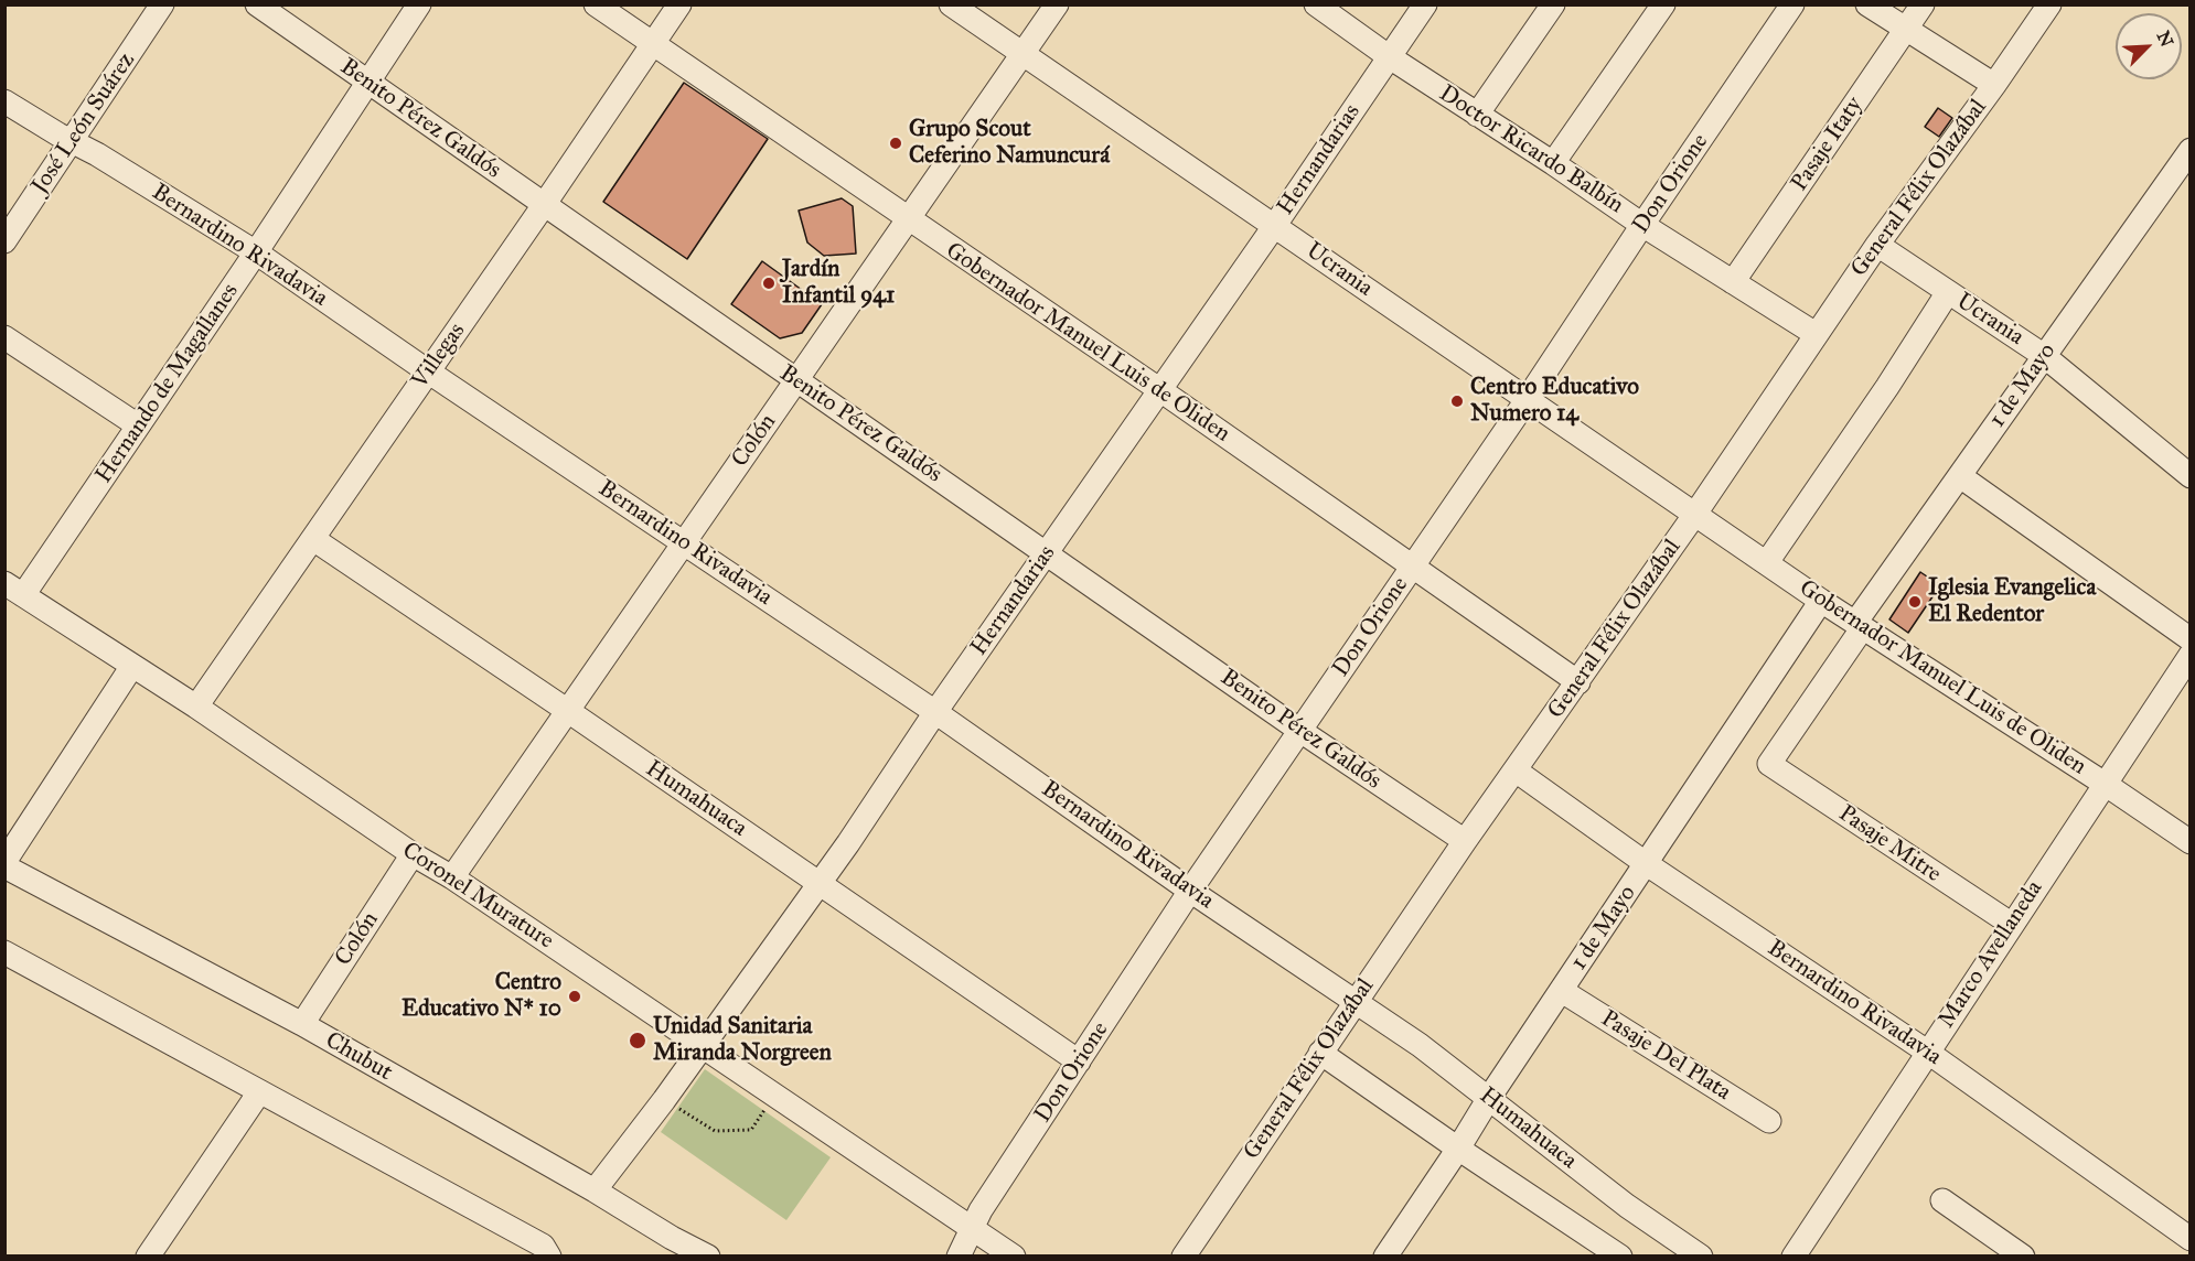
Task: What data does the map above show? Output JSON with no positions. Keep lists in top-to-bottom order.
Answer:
{
  "streets": {
    "street": [
      "Benito Pérez Galdós",
      "José León Suárez",
      "Pasaje Itaty",
      "Doctor Ricardo Balbín",
      "Hernandarias",
      "Don Orione",
      "General Félix Olazábal",
      "Bernardino Rivadavia",
      "Ucrania",
      "Gobernador Manuel Luis de Oliden",
      "Villegas",
      "Hernando de Magallanes",
      "1 de Mayo",
      "Colón",
      "Humahuaca",
      "Pasaje Mitre",
      "Coronel Murature",
      "Marco Avellaneda",
      "Pasaje Del Plata",
      "Chubut"
    ]
  },
  "crossings": [
    ["Benito Pérez Galdós", "Hernandarias"],
    ["Benito Pérez Galdós", "Don Orione"],
    ["Benito Pérez Galdós", "General Félix Olazábal"],
    ["Benito Pérez Galdós", "Villegas"],
    ["Benito Pérez Galdós", "Hernando de Magallanes"],
    ["Benito Pérez Galdós", "Colón"],
    ["José León Suárez", "Bernardino Rivadavia"],
    ["Pasaje Itaty", "Doctor Ricardo Balbín"],
    ["Doctor Ricardo Balbín", "Hernandarias"],
    ["Doctor Ricardo Balbín", "Don Orione"],
    ["Doctor Ricardo Balbín", "General Félix Olazábal"],
    ["Hernandarias", "Bernardino Rivadavia"],
    ["Hernandarias", "Ucrania"],
    ["Hernandarias", "Gobernador Manuel Luis de Oliden"],
    ["Hernandarias", "Humahuaca"],
    ["Hernandarias", "Coronel Murature"],
    ["Hernandarias", "Chubut"],
    ["Don Orione", "Bernardino Rivadavia"],
    ["Don Orione", "Ucrania"],
    ["Don Orione", "Gobernador Manuel Luis de Oliden"],
    ["Don Orione", "Humahuaca"],
    ["Don Orione", "Coronel Murature"],
    ["General Félix Olazábal", "Bernardino Rivadavia"],
    ["General Félix Olazábal", "Ucrania"],
    ["General Félix Olazábal", "Gobernador Manuel Luis de Oliden"],
    ["General Félix Olazábal", "Humahuaca"],
    ["Bernardino Rivadavia", "Villegas"],
    ["Bernardino Rivadavia", "Hernando de Magallanes"],
    ["Bernardino Rivadavia", "1 de Mayo"],
    ["Bernardino Rivadavia", "Colón"],
    ["Bernardino Rivadavia", "Humahuaca"],
    ["Bernardino Rivadavia", "Marco Avellaneda"],
    ["Ucrania", "Gobernador Manuel Luis de Oliden"],
    ["Ucrania", "1 de Mayo"],
    ["Ucrania", "Colón"],
    ["Gobernador Manuel Luis de Oliden", "Villegas"],
    ["Gobernador Manuel Luis de Oliden", "1 de Mayo"],
    ["Gobernador Manuel Luis de Oliden", "Colón"],
    ["Gobernador Manuel Luis de Oliden", "Marco Avellaneda"],
    ["Villegas", "Humahuaca"],
    ["Villegas", "Coronel Murature"],
    ["Hernando de Magallanes", "Coronel Murature"],
    ["1 de Mayo", "Humahuaca"],
    ["1 de Mayo", "Pasaje Mitre"],
    ["1 de Mayo", "Pasaje Del Plata"],
    ["Colón", "Humahuaca"],
    ["Colón", "Coronel Murature"],
    ["Colón", "Chubut"],
    ["Pasaje Mitre", "Marco Avellaneda"]
  ],
  "places": [
    "Grupo Scout Ceferino Namuncurá",
    "Jardín Infantil 941",
    "Centro Educativo Numero 14",
    "Iglesia Evangelica El Redentor",
    "Centro Educativo N* 10",
    "Unidad Sanitaria Miranda Norgreen"
  ],
  "north": "top right"
}
